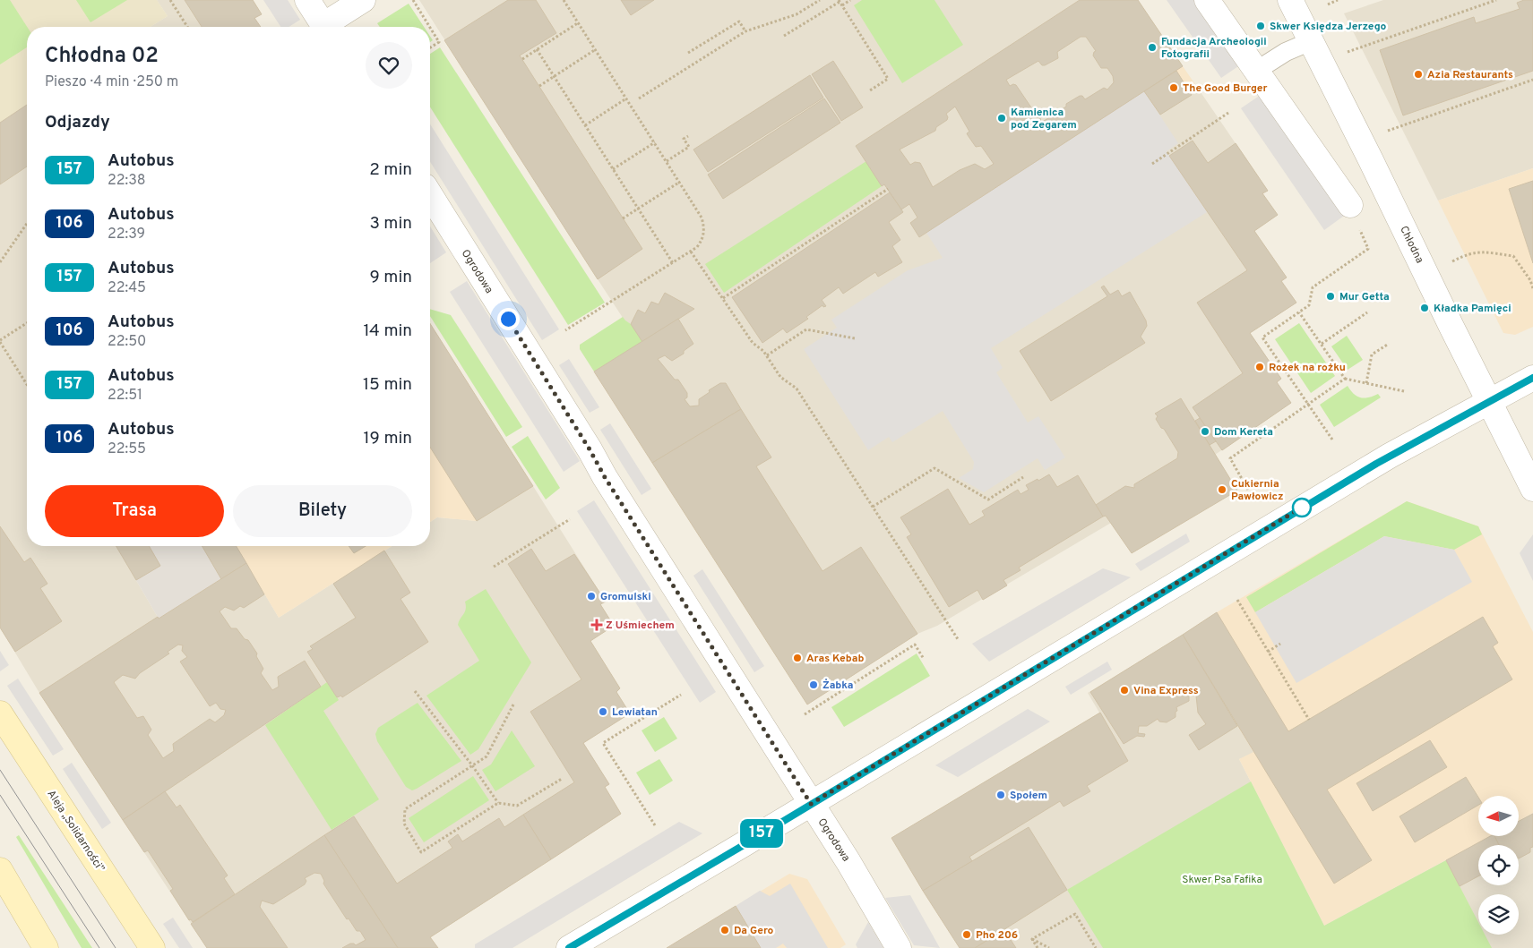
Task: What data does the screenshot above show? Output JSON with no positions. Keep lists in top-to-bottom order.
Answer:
{
  "streets": {
    "main road": ["Aleja „Solidarności”"],
    "street": ["Chłodna", "Ogrodowa"]
  },
  "parks": ["Skwer Psa Fafika"],
  "places": {
    "other": [
      "Skwer Księdza Jerzego",
      "Fundacja Archeologii Fotografii",
      "Azia Restaurants",
      "The Good Burger",
      "Kamienica pod Zegarem",
      "Mur Getta",
      "Kładka Pamięci",
      "Rożek na rożku",
      "Dom Kereta",
      "Cukiernia Pawłowicz",
      "Gromulski",
      "Aras Kebab",
      "Żabka",
      "Vina Express",
      "Lewiatan",
      "Społem",
      "Da Gero",
      "Pho 206"
    ],
    "health": ["Z Uśmiechem"]
  },
  "lines": ["bus line 157"],
  "north": "left",
  "page": {
    "on_map": "157",
    "heading": [
      ["Chłodna 02", "Pieszo · 4 min · 250 m"],
      "Odjazdy"
    ],
    "list": [
      {
        "mark": "157",
        "name": "Autobus",
        "note": "22:38",
        "value": "2 min"
      },
      {
        "mark": "106",
        "name": "Autobus",
        "note": "22:39",
        "value": "3 min"
      },
      {
        "mark": "157",
        "name": "Autobus",
        "note": "22:45",
        "value": "9 min"
      },
      {
        "mark": "106",
        "name": "Autobus",
        "note": "22:50",
        "value": "14 min"
      },
      {
        "mark": "157",
        "name": "Autobus",
        "note": "22:51",
        "value": "15 min"
      },
      {
        "mark": "106",
        "name": "Autobus",
        "note": "22:55",
        "value": "19 min"
      }
    ],
    "buttons": ["Trasa", "Bilety"]
  }
}
